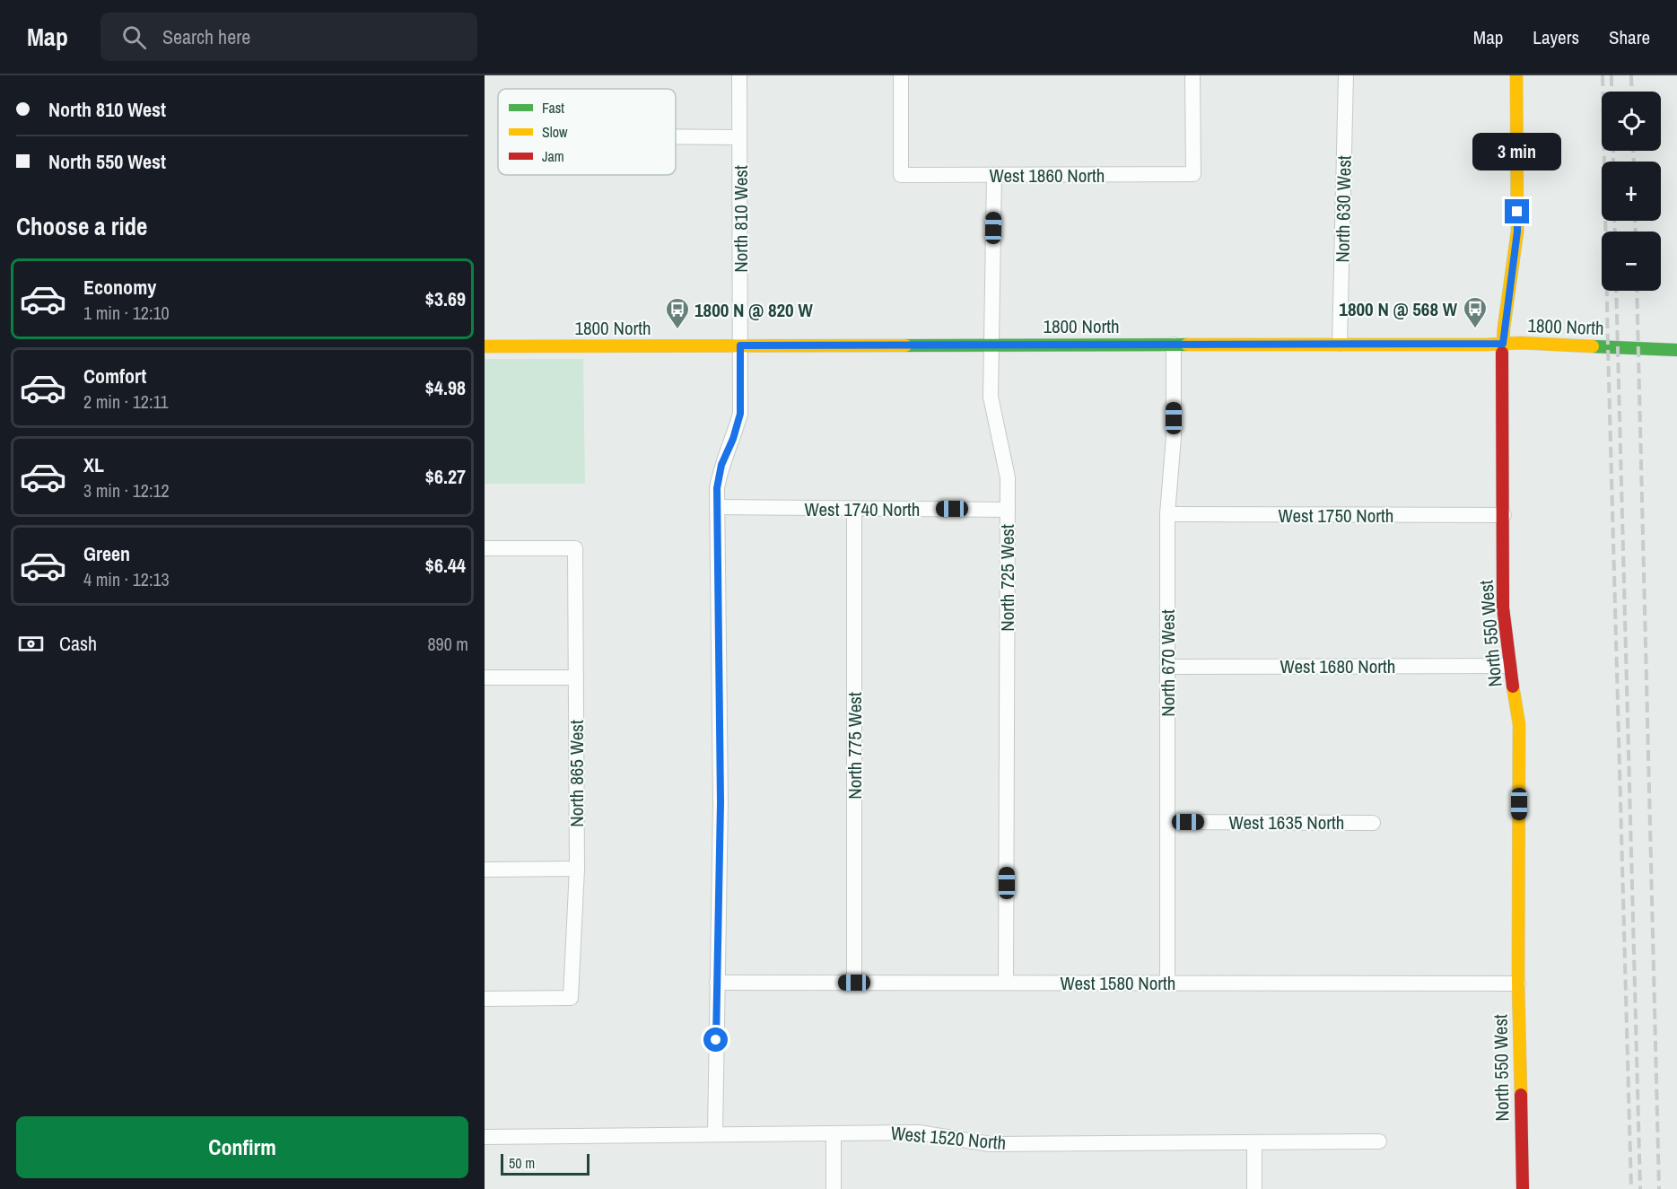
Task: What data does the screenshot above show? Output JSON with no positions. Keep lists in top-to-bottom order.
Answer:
{
  "streets": {
    "main road": ["1800 North", "North 550 West"],
    "street": [
      "West 1860 North",
      "North 630 West",
      "North 810 West",
      "West 1740 North",
      "West 1750 North",
      "North 725 West",
      "North 670 West",
      "West 1680 North",
      "North 775 West",
      "North 865 West",
      "West 1635 North",
      "West 1580 North",
      "West 1520 North"
    ]
  },
  "crossings": [
    ["West 1860 North", "North 725 West"],
    ["North 630 West", "1800 North"],
    ["North 810 West", "1800 North"],
    ["North 810 West", "West 1740 North"],
    ["North 810 West", "West 1580 North"],
    ["North 810 West", "West 1520 North"],
    ["1800 North", "North 725 West"],
    ["1800 North", "North 550 West"],
    ["1800 North", "North 670 West"],
    ["West 1740 North", "North 725 West"],
    ["West 1740 North", "North 775 West"],
    ["West 1750 North", "North 550 West"],
    ["West 1750 North", "North 670 West"],
    ["North 725 West", "West 1580 North"],
    ["North 550 West", "West 1680 North"],
    ["North 550 West", "West 1580 North"],
    ["North 670 West", "West 1680 North"],
    ["North 670 West", "West 1635 North"],
    ["North 670 West", "West 1580 North"],
    ["North 775 West", "West 1580 North"]
  ],
  "places": {
    "bus stop": ["1800 N @ 568 W", "1800 N @ 820 W"]
  },
  "legend": ["Fast", "Slow", "Jam"],
  "scale_bar": "50 m",
  "page": {
    "header": "Map",
    "search": "Search here",
    "nav": ["Map", "Layers", "Share"],
    "banner": ["North 810 West", "North 550 West"],
    "map_buttons": ["+", "−"],
    "bubble": "3 min",
    "heading": "Choose a ride",
    "list": [
      {
        "name": "Economy",
        "note": "1 min · 12:10",
        "value": "$3.69"
      },
      {
        "name": "Comfort",
        "note": "2 min · 12:11",
        "value": "$4.98"
      },
      {
        "name": "XL",
        "note": "3 min · 12:12",
        "value": "$6.27"
      },
      {
        "name": "Green",
        "note": "4 min · 12:13",
        "value": "$6.44"
      }
    ],
    "pay": ["Cash", "890 m"],
    "buttons": "Confirm",
    "scale": "50 m"
  }
}
